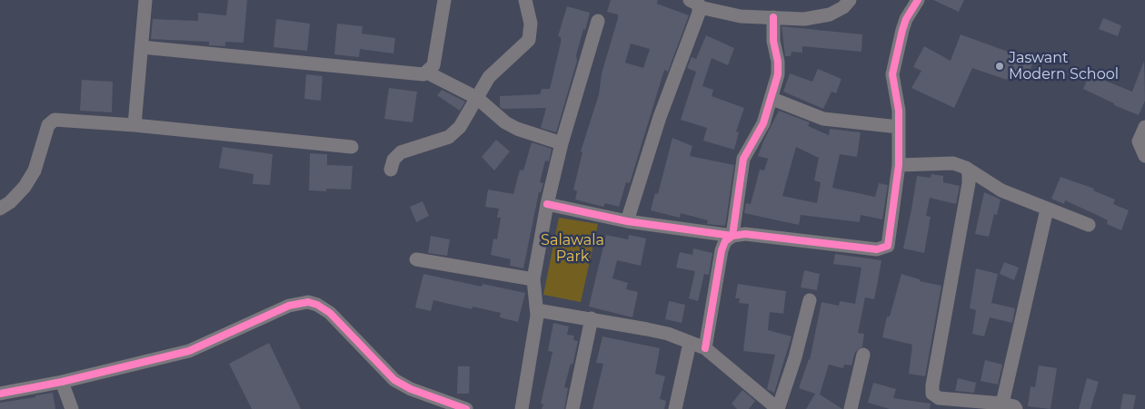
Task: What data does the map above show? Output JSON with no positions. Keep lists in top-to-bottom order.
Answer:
{
  "parks": ["Salawala Park"],
  "places": ["Jaswant Modern School"]
}
